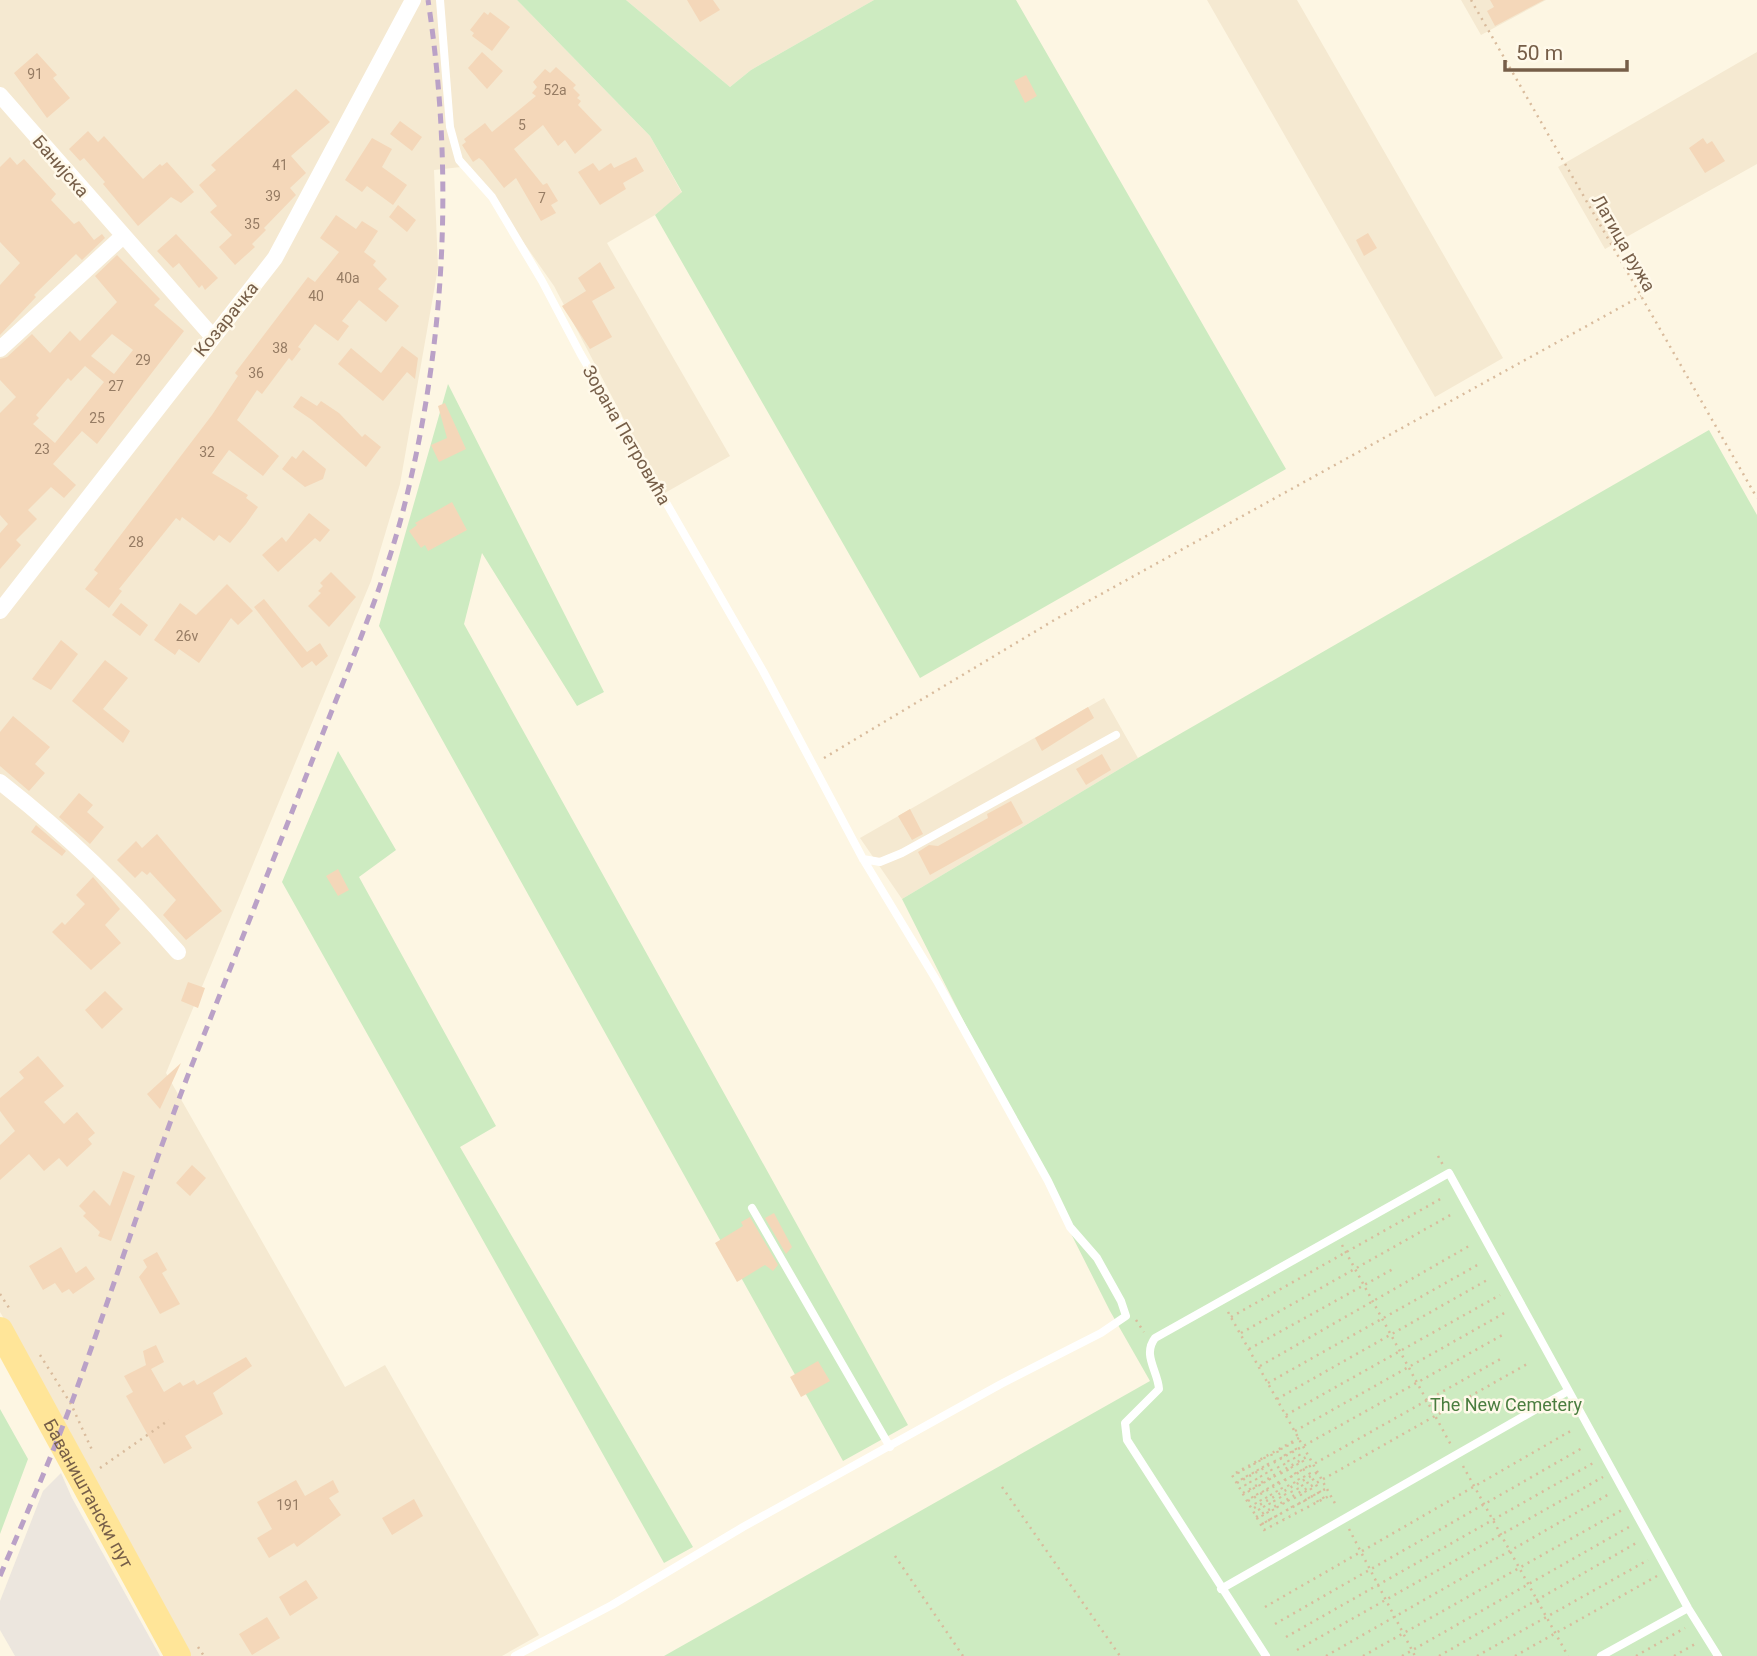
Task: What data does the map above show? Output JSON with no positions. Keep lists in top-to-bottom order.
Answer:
{
  "streets": {
    "main road": ["Баваништански пут"],
    "street": ["Банијска", "Козарачка"],
    "lane": ["Зорана Петровића"],
    "path": ["Латица ружа"]
  },
  "crossings": [
    ["Банијска", "Козарачка"]
  ],
  "parks": ["The New Cemetery"],
  "house_numbers": [
    "91",
    "52a",
    "5",
    "41",
    "39",
    "7",
    "35",
    "40a",
    "40",
    "38",
    "29",
    "36",
    "27",
    "25",
    "23",
    "32",
    "28",
    "26v",
    "191"
  ],
  "scale_bar": "50 m"
}
